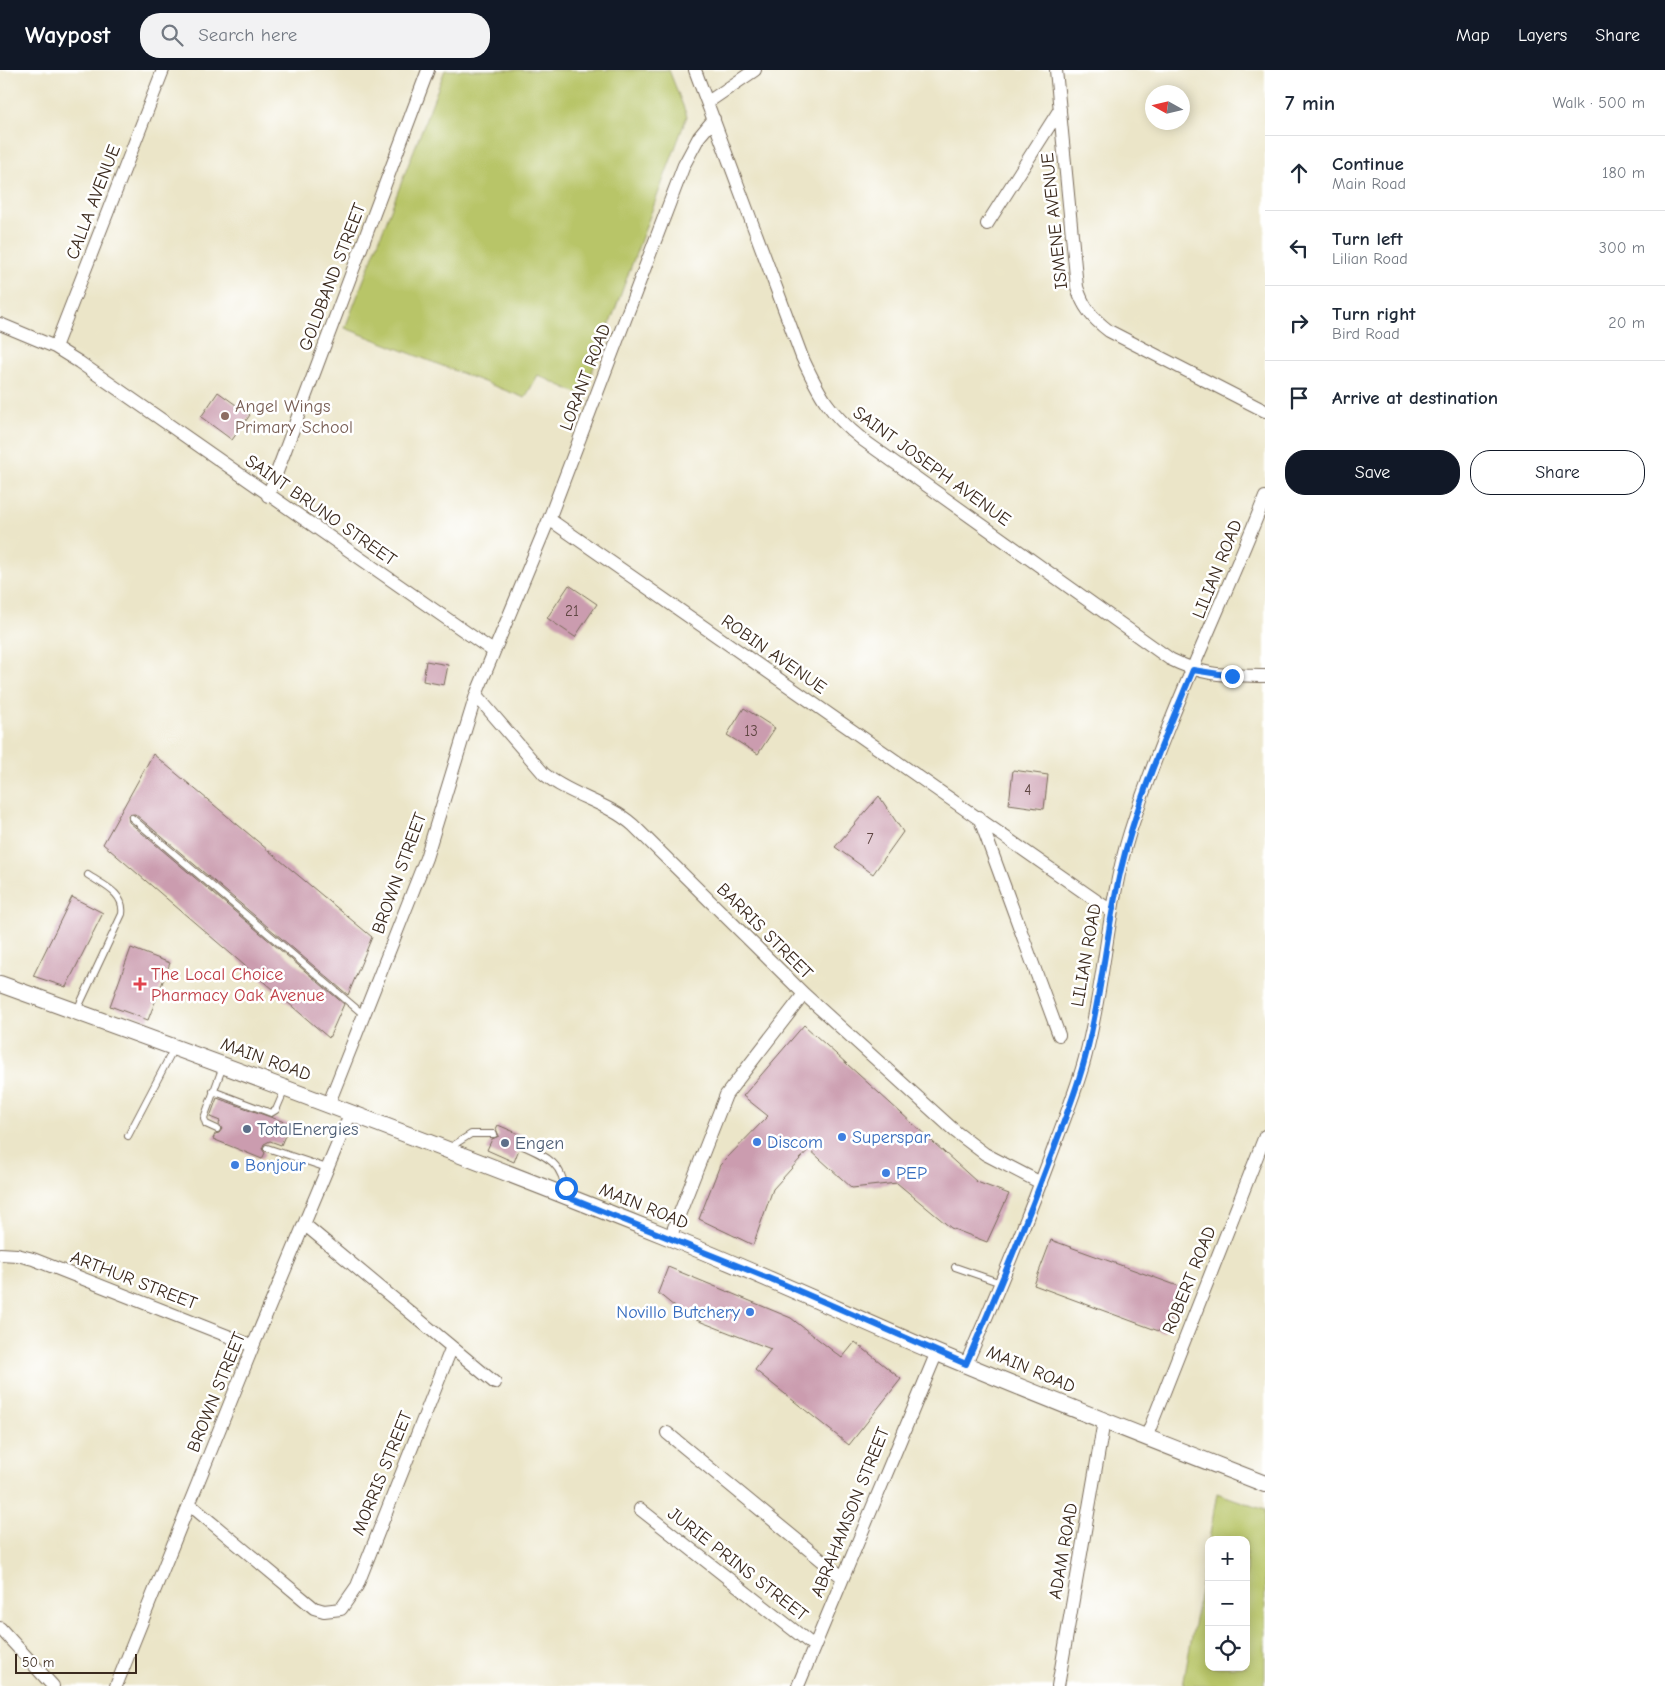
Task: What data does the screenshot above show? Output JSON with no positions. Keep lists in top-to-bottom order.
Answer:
{
  "streets": {
    "street": [
      "CALLA AVENUE",
      "ISMENE AVENUE",
      "GOLDBAND STREET",
      "LORANT ROAD",
      "SAINT JOSEPH AVENUE",
      "SAINT BRUNO STREET",
      "LILIAN ROAD",
      "ROBIN AVENUE",
      "BROWN STREET",
      "BARRIS STREET",
      "MAIN ROAD",
      "ARTHUR STREET",
      "ROBERT ROAD",
      "MORRIS STREET",
      "ABRAHAMSON STREET",
      "ADAM ROAD",
      "JURIE PRINS STREET"
    ]
  },
  "crossings": [
    ["CALLA AVENUE", "SAINT BRUNO STREET"],
    ["GOLDBAND STREET", "SAINT BRUNO STREET"],
    ["LORANT ROAD", "SAINT JOSEPH AVENUE"],
    ["LORANT ROAD", "SAINT BRUNO STREET"],
    ["LORANT ROAD", "ROBIN AVENUE"],
    ["LORANT ROAD", "BROWN STREET"],
    ["SAINT JOSEPH AVENUE", "LILIAN ROAD"],
    ["SAINT BRUNO STREET", "BROWN STREET"],
    ["LILIAN ROAD", "ROBIN AVENUE"],
    ["LILIAN ROAD", "BARRIS STREET"],
    ["LILIAN ROAD", "MAIN ROAD"],
    ["BROWN STREET", "BARRIS STREET"],
    ["BROWN STREET", "MAIN ROAD"],
    ["BROWN STREET", "ARTHUR STREET"],
    ["BROWN STREET", "MORRIS STREET"],
    ["MAIN ROAD", "ROBERT ROAD"],
    ["MAIN ROAD", "ABRAHAMSON STREET"],
    ["MAIN ROAD", "ADAM ROAD"],
    ["ABRAHAMSON STREET", "JURIE PRINS STREET"]
  ],
  "places": {
    "other": [
      "Angel Wings Primary School",
      "TotalEnergies",
      "Superspar",
      "Discom",
      "Engen",
      "Bonjour",
      "PEP",
      "Novillo Butchery"
    ],
    "health": ["The Local Choice Pharmacy Oak Avenue"]
  },
  "house_numbers": [
    "21",
    "13",
    "4",
    "7"
  ],
  "scale_bar": "50 m",
  "north": "left",
  "page": {
    "header": "Waypost",
    "search": "Search here",
    "nav": ["Map", "Layers", "Share"],
    "heading": ["7 min", "Walk · 500 m"],
    "list": [
      ["Continue", "Main Road", "180 m"],
      ["Turn left", "Lilian Road", "300 m"],
      ["Turn right", "Bird Road", "20 m"],
      "Arrive at destination"
    ],
    "buttons": ["Save", "Share"],
    "map_buttons": ["+", "−"],
    "scale": "50 m"
  }
}
